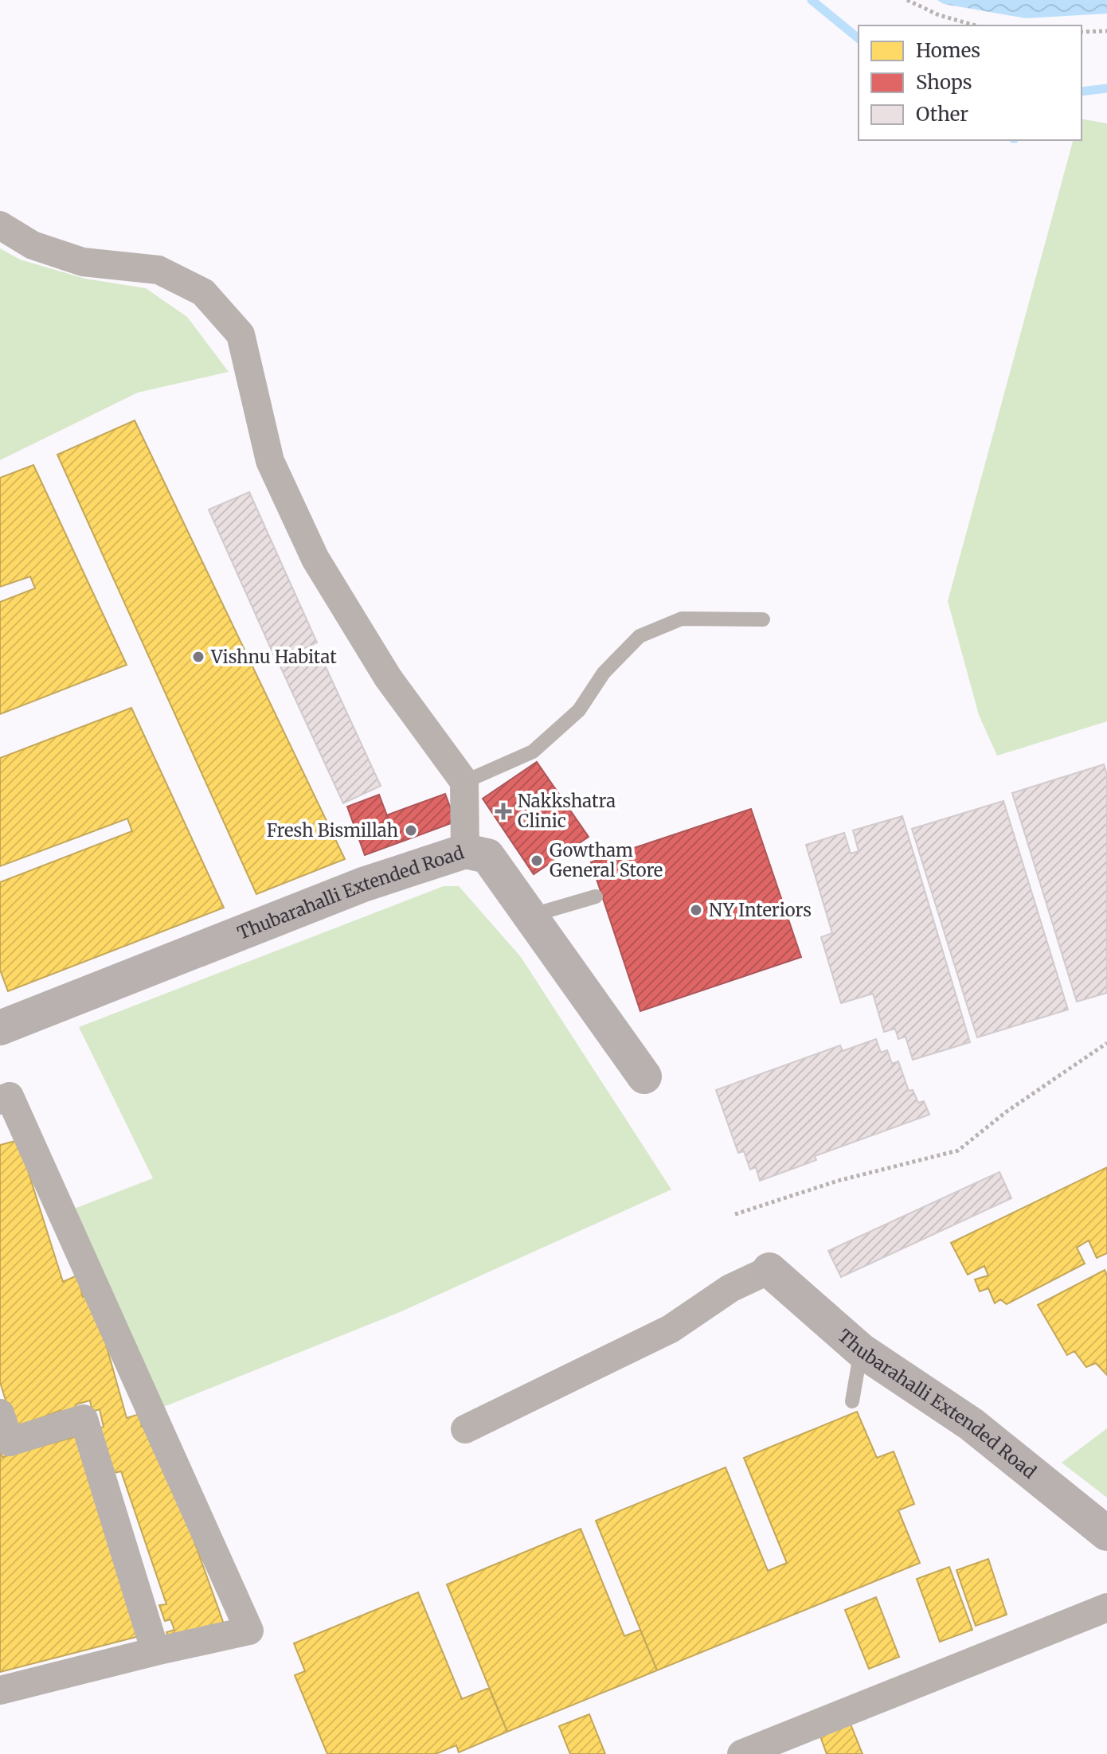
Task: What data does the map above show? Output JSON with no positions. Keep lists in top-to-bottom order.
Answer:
{
  "streets": {
    "street": ["Thubarahalli Extended Road"]
  },
  "places": {
    "other": [
      "Vishnu Habitat",
      "Fresh Bismillah",
      "Gowtham General Store",
      "NY Interiors"
    ],
    "health": ["Nakkshatra Clinic"]
  },
  "legend": ["Homes", "Shops", "Other"]
}
